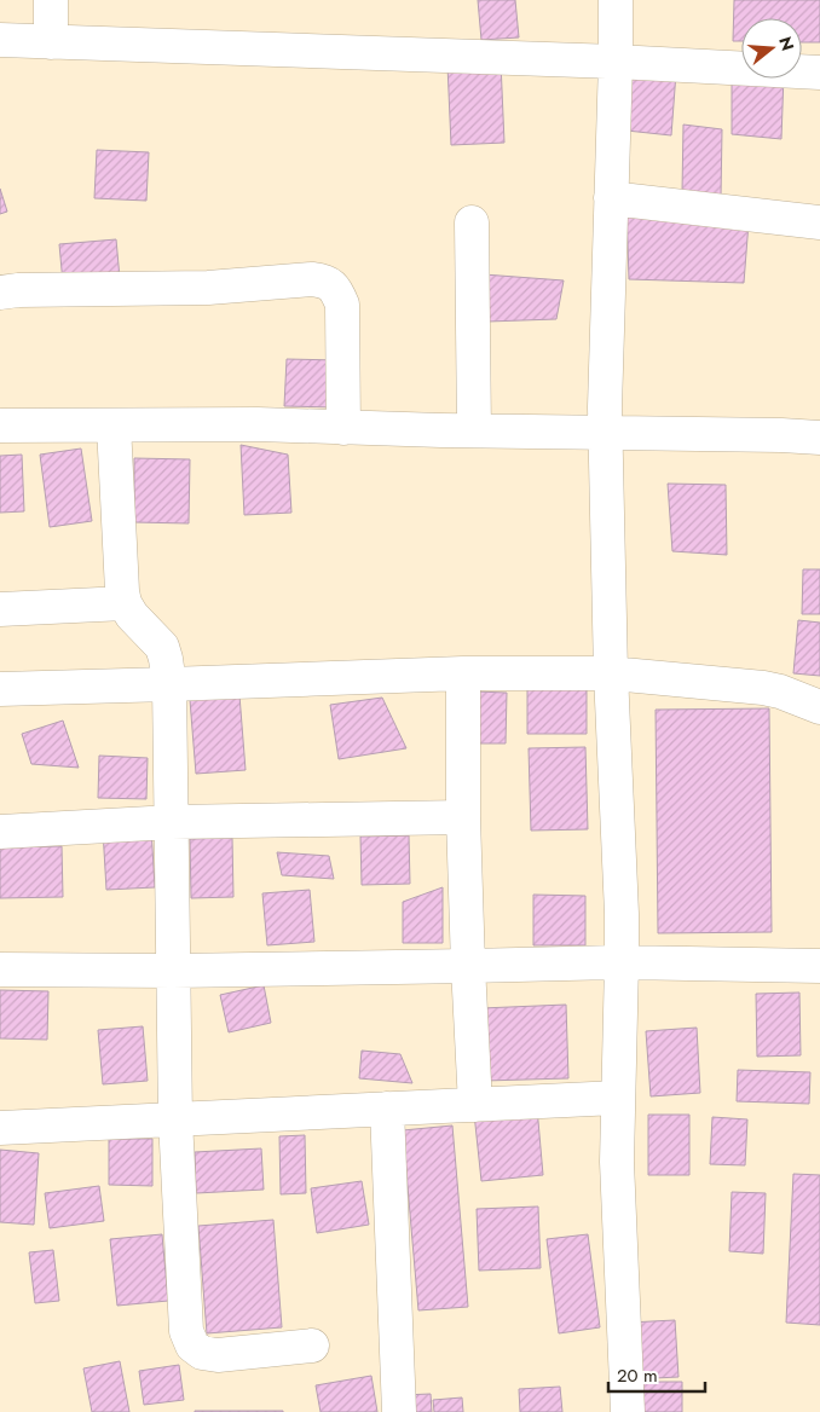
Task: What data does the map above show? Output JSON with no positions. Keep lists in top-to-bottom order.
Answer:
{
  "scale_bar": "20 m",
  "north": "right"
}
